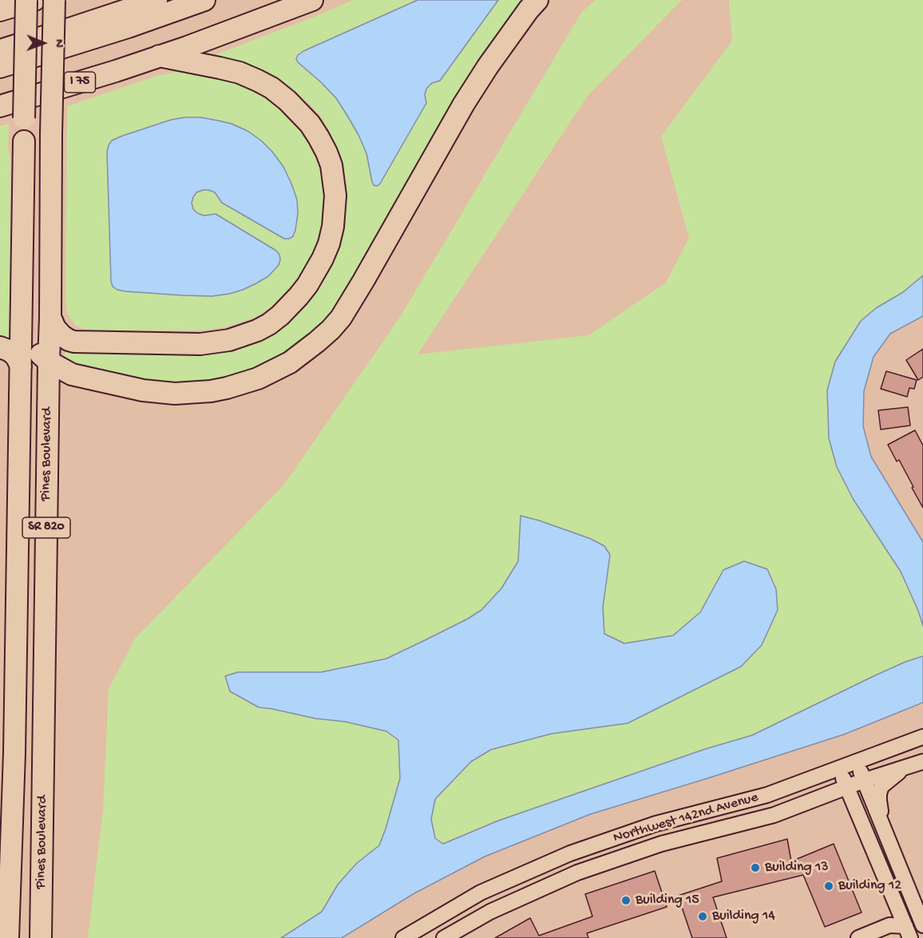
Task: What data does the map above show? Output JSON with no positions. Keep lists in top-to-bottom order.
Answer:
{
  "streets": {
    "highway": ["I 75", "Pines Boulevard", "SR 820"],
    "street": ["Northwest 142nd Avenue"]
  },
  "places": [
    "Building 13",
    "Building 12",
    "Building 15",
    "Building 14"
  ],
  "north": "right"
}
